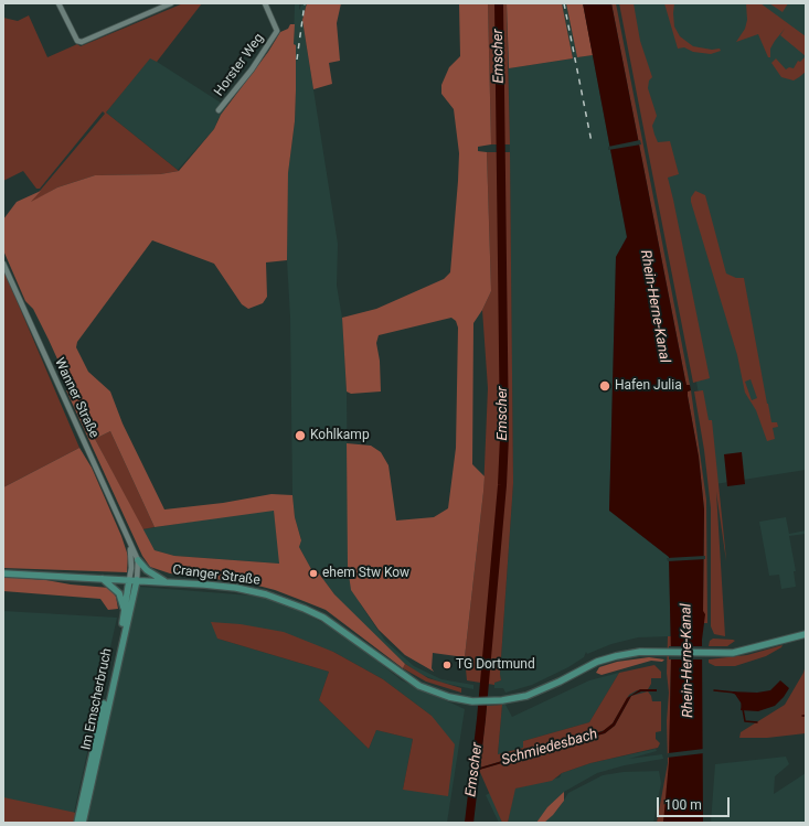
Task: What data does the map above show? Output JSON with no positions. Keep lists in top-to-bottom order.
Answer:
{
  "streets": {
    "main road": ["Cranger Straße", "Im Emscherbruch"],
    "street": ["Horster Weg", "Wanner Straße"]
  },
  "crossings": [
    ["Wanner Straße", "Cranger Straße"],
    ["Wanner Straße", "Im Emscherbruch"],
    ["Cranger Straße", "Im Emscherbruch"]
  ],
  "water": ["Emscher", "Rhein-Herne-Kanal", "Schmiedesbach"],
  "places": [
    "Hafen Julia",
    "Kohlkamp",
    "ehem Stw Kow",
    "TG Dortmund"
  ],
  "scale_bar": "100 m"
}
